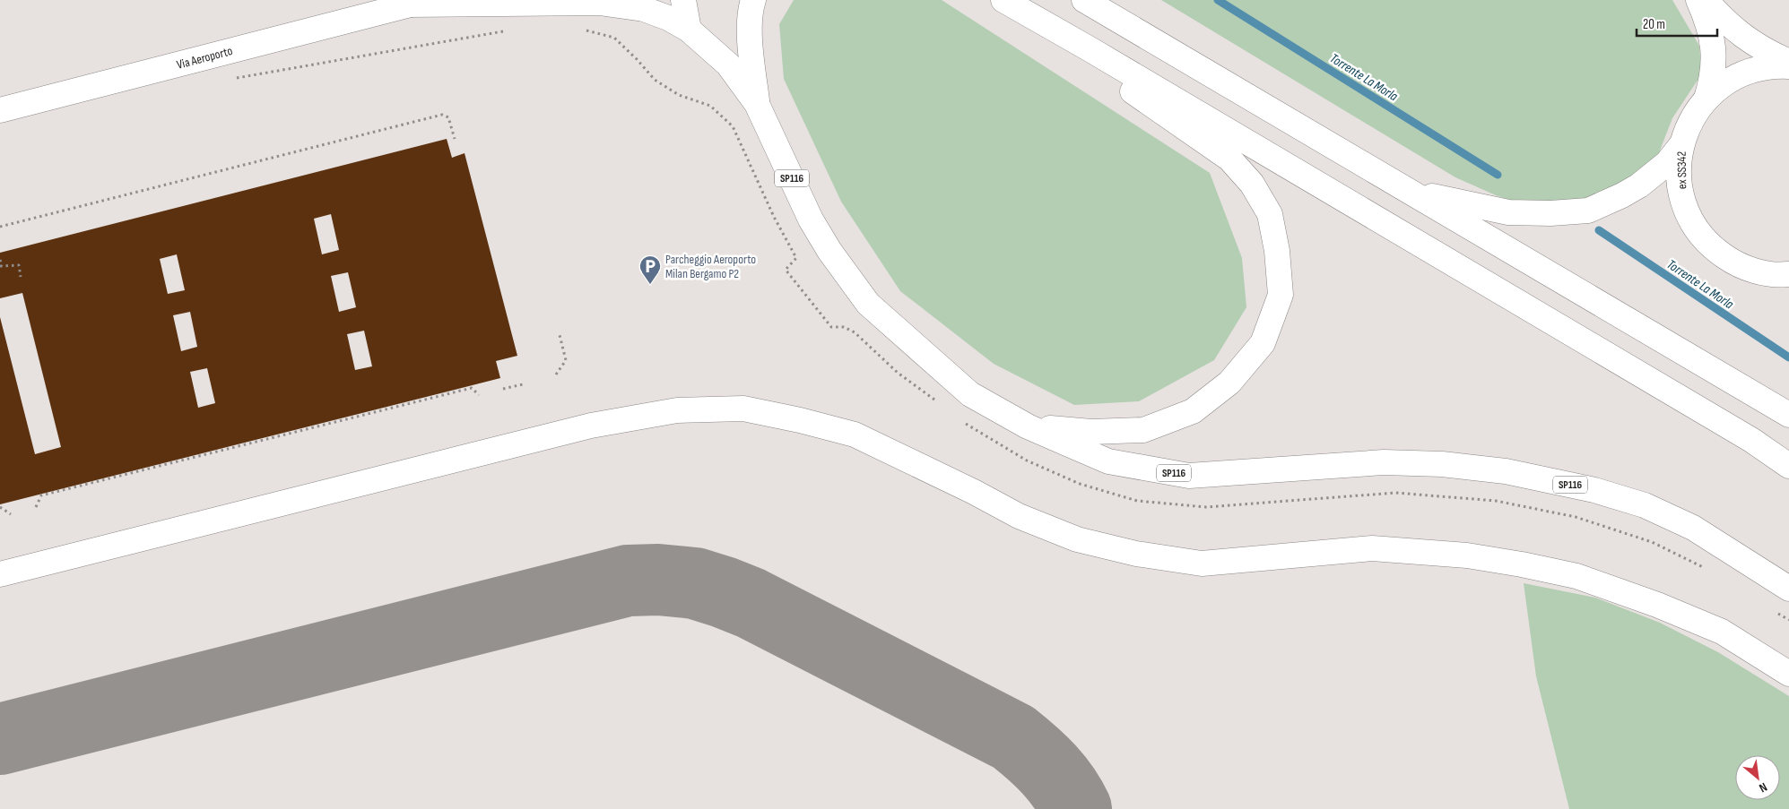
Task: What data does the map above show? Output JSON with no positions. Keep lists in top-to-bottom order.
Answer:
{
  "streets": {
    "main road": ["Via Aeroporto", "ex SS342", "SP116"]
  },
  "crossings": [
    ["Via Aeroporto", "SP116"]
  ],
  "water": ["Torrente La Morla"],
  "places": {
    "parking": ["Parcheggio Aeroporto Milan Bergamo P2"]
  },
  "scale_bar": "20 m",
  "north": "bottom right"
}
